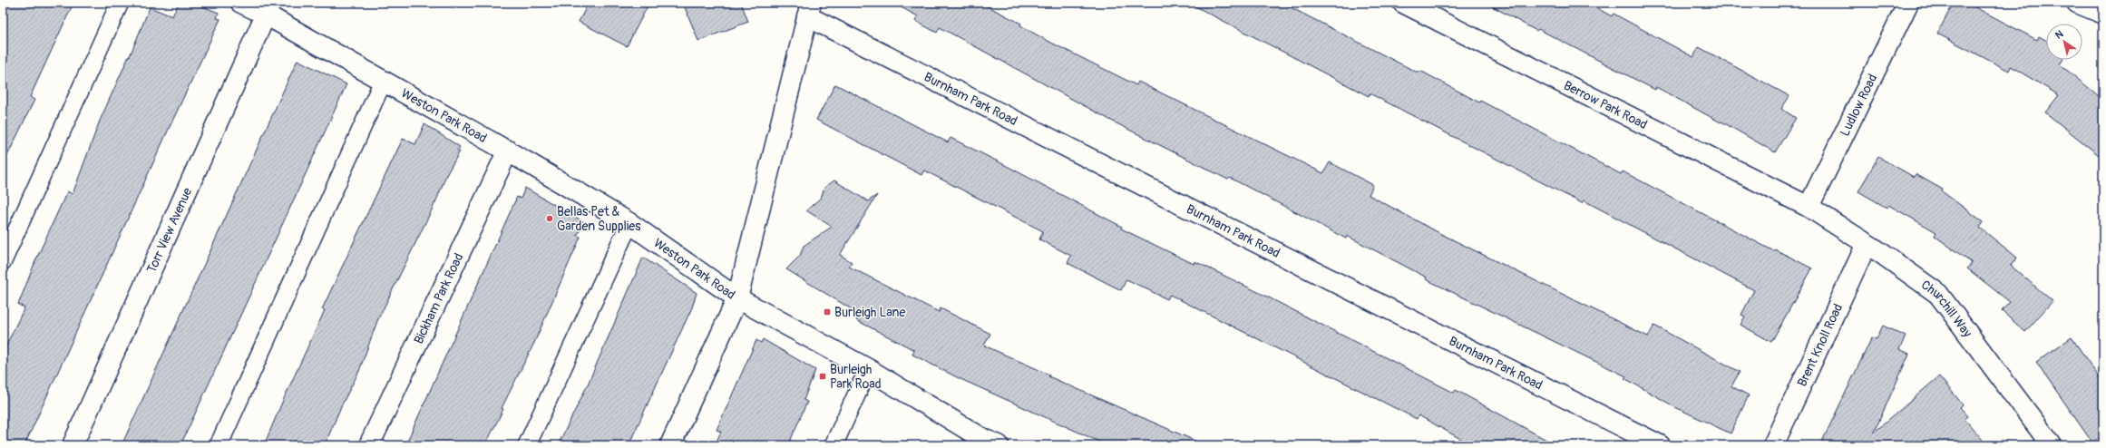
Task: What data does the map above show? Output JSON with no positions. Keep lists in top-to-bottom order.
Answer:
{
  "streets": {
    "street": [
      "Burnham Park Road",
      "Berrow Park Road",
      "Ludlow Road",
      "Weston Park Road",
      "Torr View Avenue",
      "Bickham Park Road",
      "Churchill Way",
      "Brent Knoll Road"
    ]
  },
  "crossings": [
    ["Berrow Park Road", "Ludlow Road"],
    ["Berrow Park Road", "Churchill Way"],
    ["Ludlow Road", "Churchill Way"],
    ["Weston Park Road", "Torr View Avenue"],
    ["Weston Park Road", "Bickham Park Road"],
    ["Churchill Way", "Brent Knoll Road"]
  ],
  "places": {
    "other": ["Bellas Pet & Garden Supplies"],
    "transit": ["Burleigh Lane", "Burleigh Park Road"]
  },
  "north": "top left"
}
